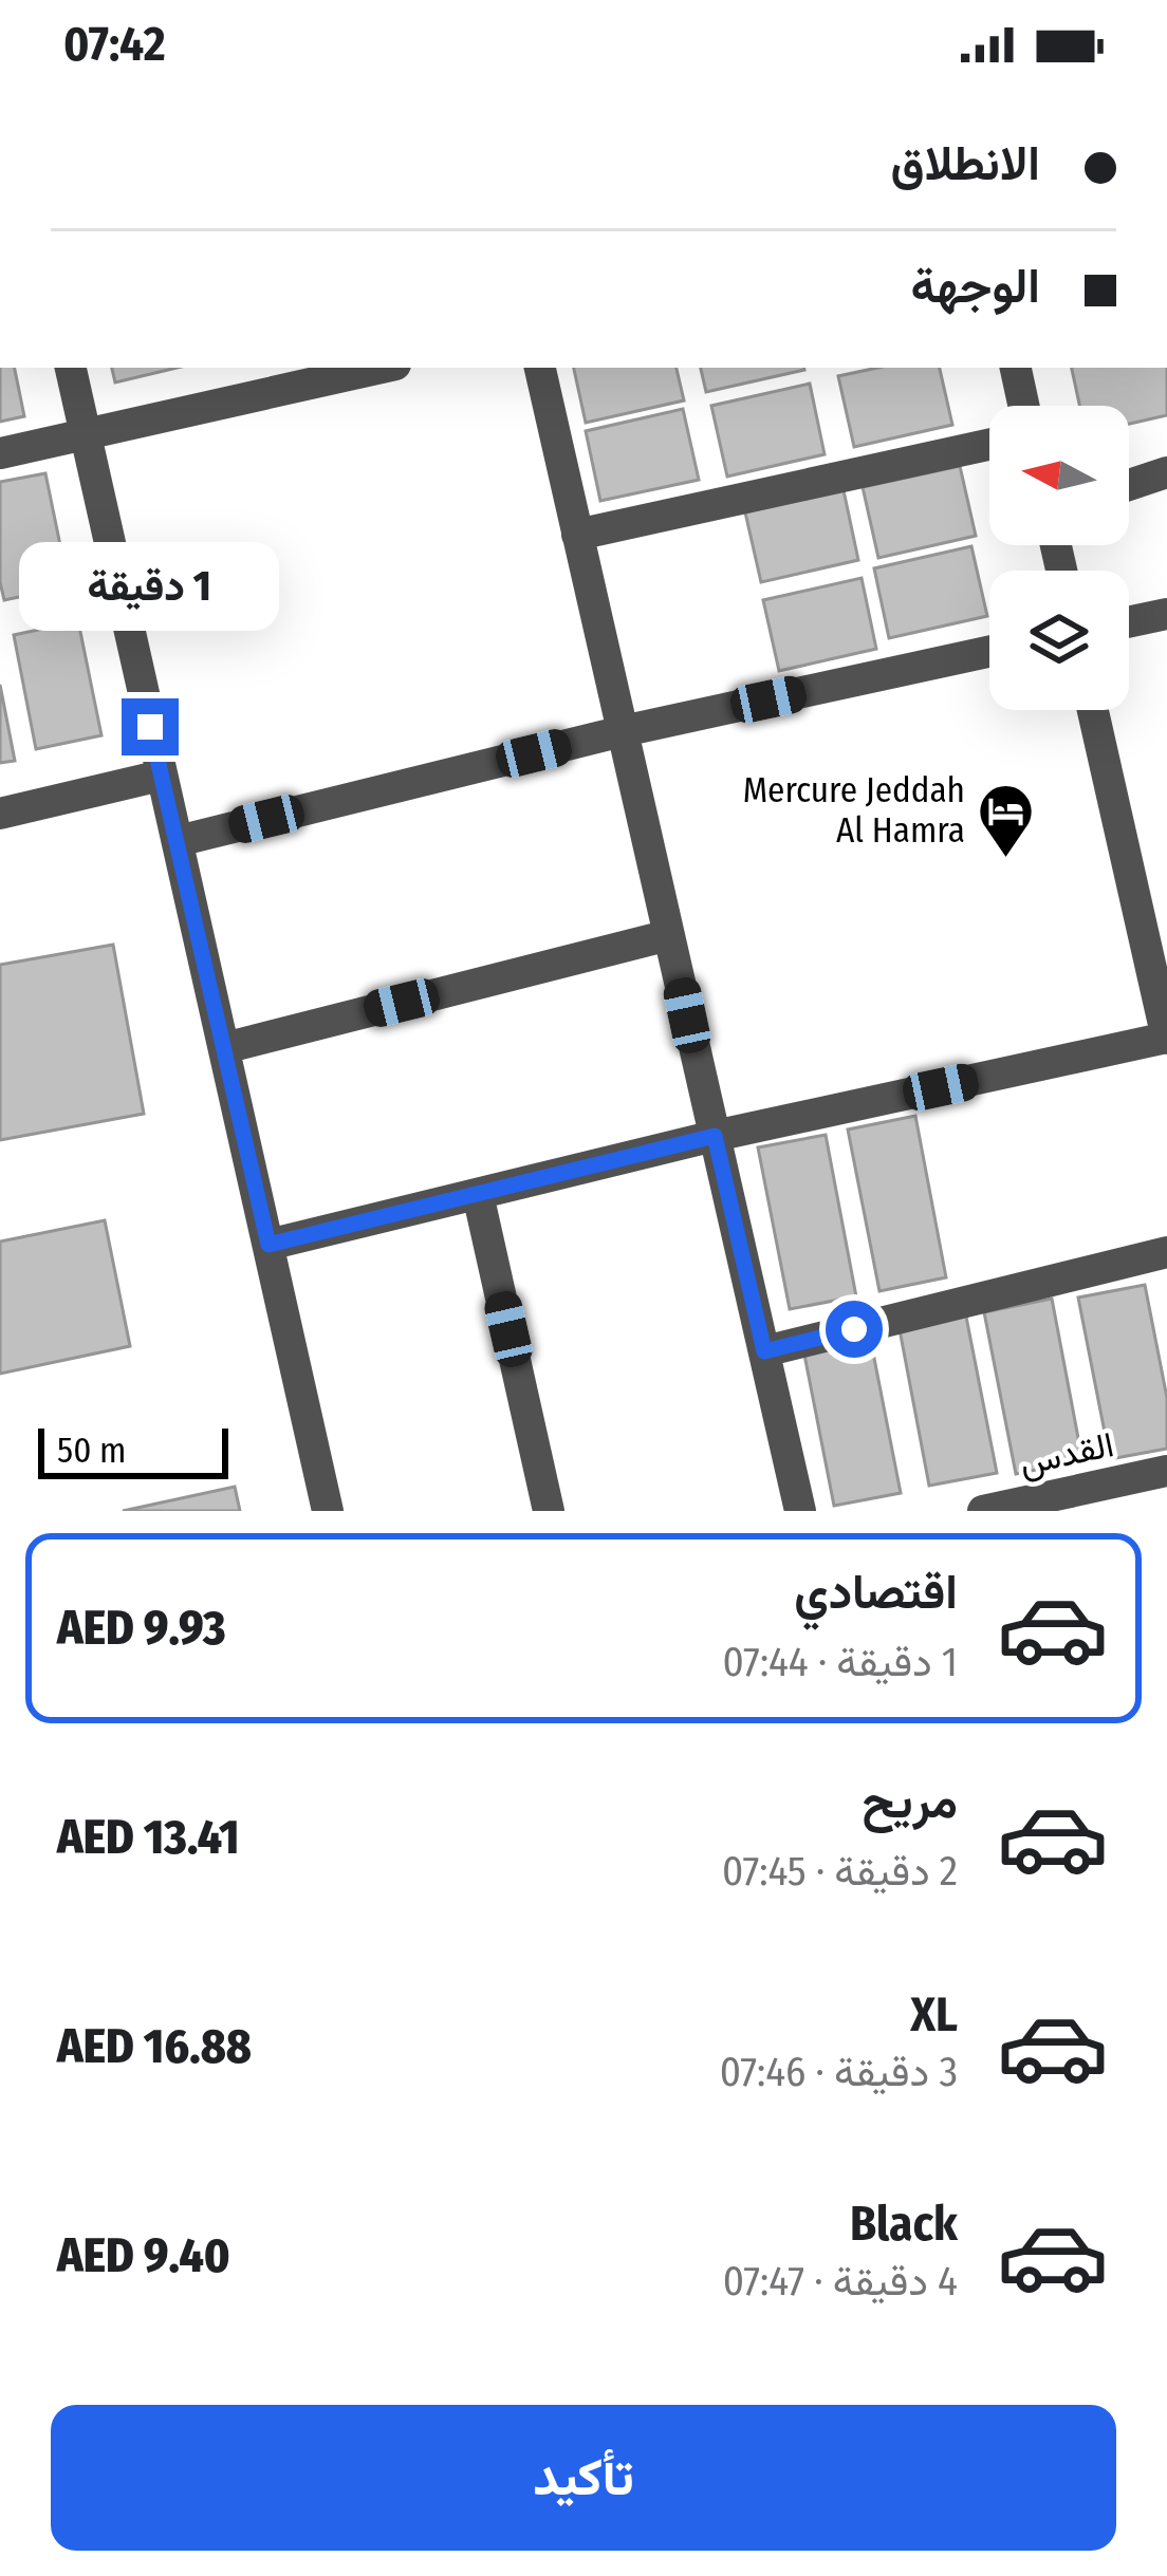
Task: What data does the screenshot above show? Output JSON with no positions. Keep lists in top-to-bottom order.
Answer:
{
  "streets": {
    "street": ["القدس"]
  },
  "places": {
    "hotel": ["Mercure Jeddah Al Hamra"]
  },
  "scale_bar": "50 m",
  "north": "left",
  "page": {
    "status": "07:42",
    "banner": ["الانطلاق", "الوجهة"],
    "bubble": "1 دقيقة",
    "scale": "50 m",
    "list": [
      {
        "name": "اقتصادي",
        "note": "1 دقيقة · 07:44",
        "value": "AED 9.93"
      },
      {
        "name": "مريح",
        "note": "2 دقيقة · 07:45",
        "value": "AED 13.41"
      },
      {
        "name": "XL",
        "note": "3 دقيقة · 07:46",
        "value": "AED 16.88"
      },
      {
        "name": "Black",
        "note": "4 دقيقة · 07:47",
        "value": "AED 9.40"
      }
    ],
    "buttons": "تأكيد"
  }
}
